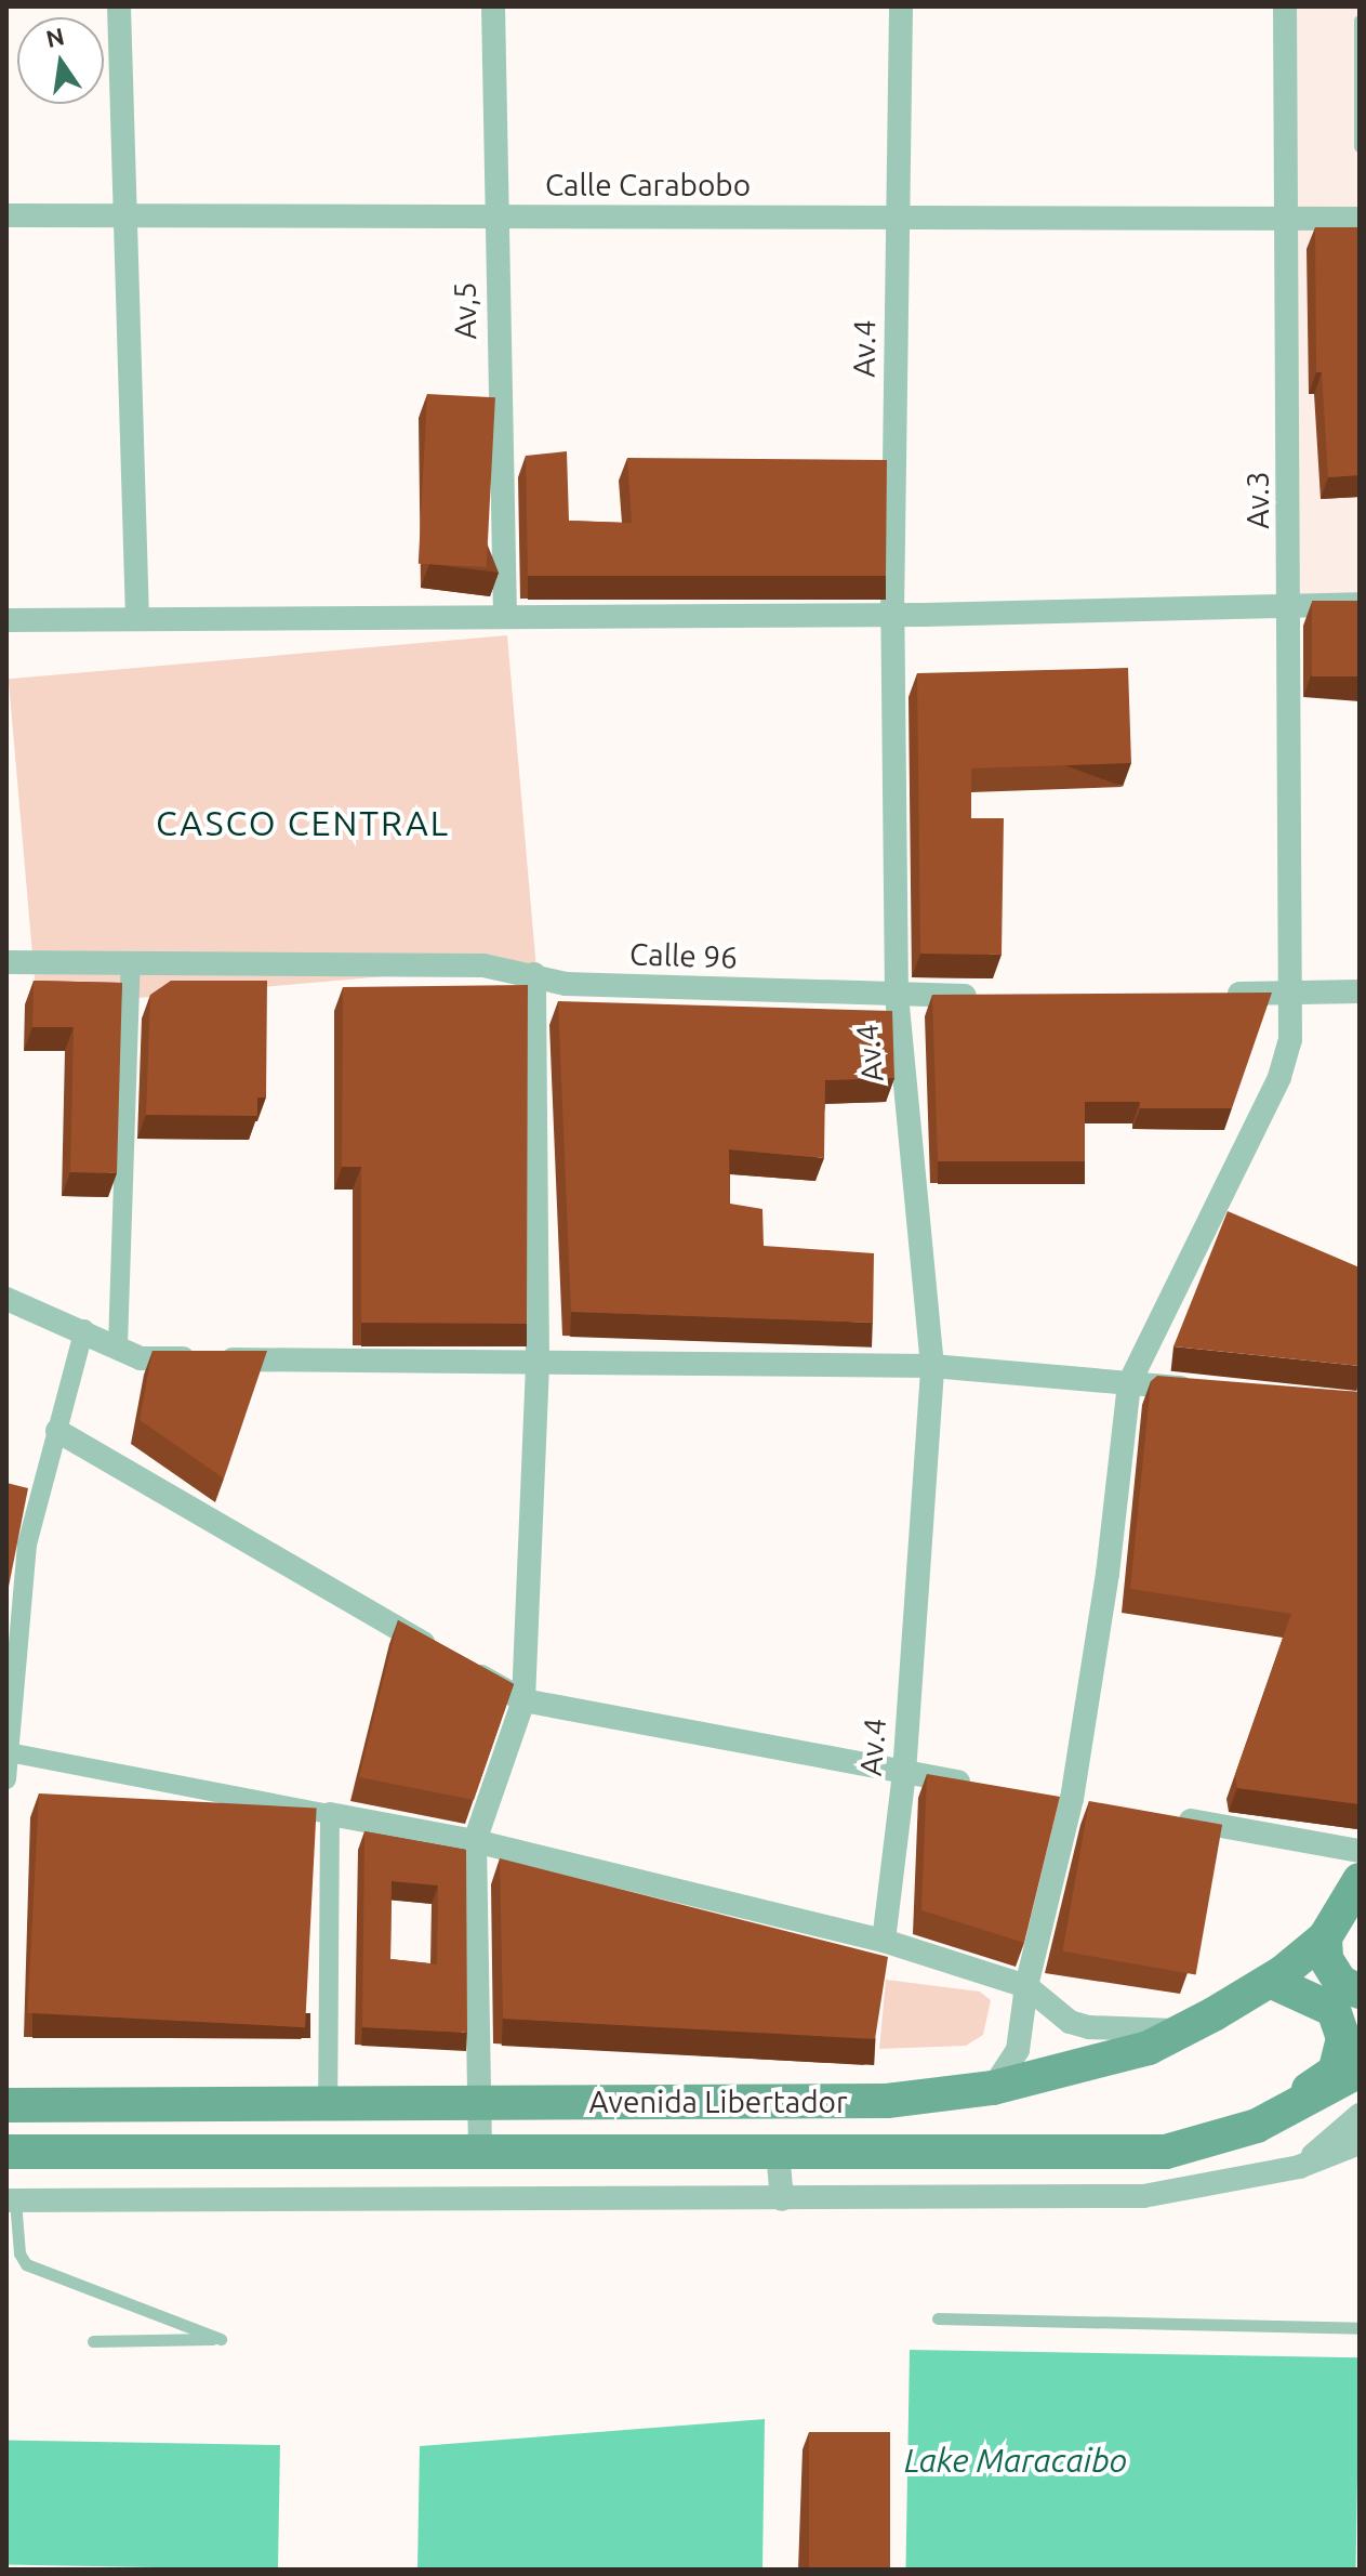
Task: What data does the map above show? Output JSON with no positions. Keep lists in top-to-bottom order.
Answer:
{
  "streets": {
    "main road": ["Avenida Libertador"],
    "street": [
      "Calle Carabobo",
      "Av,5",
      "Av.4",
      "Av.3",
      "Calle 96"
    ]
  },
  "crossings": [
    ["Calle Carabobo", "Av,5"],
    ["Calle Carabobo", "Av.4"],
    ["Calle Carabobo", "Av.3"],
    ["Av.4", "Calle 96"],
    ["Av.3", "Avenida Libertador"]
  ],
  "districts": ["CASCO CENTRAL"],
  "water": ["Lake Maracaibo"],
  "north": "top"
}
